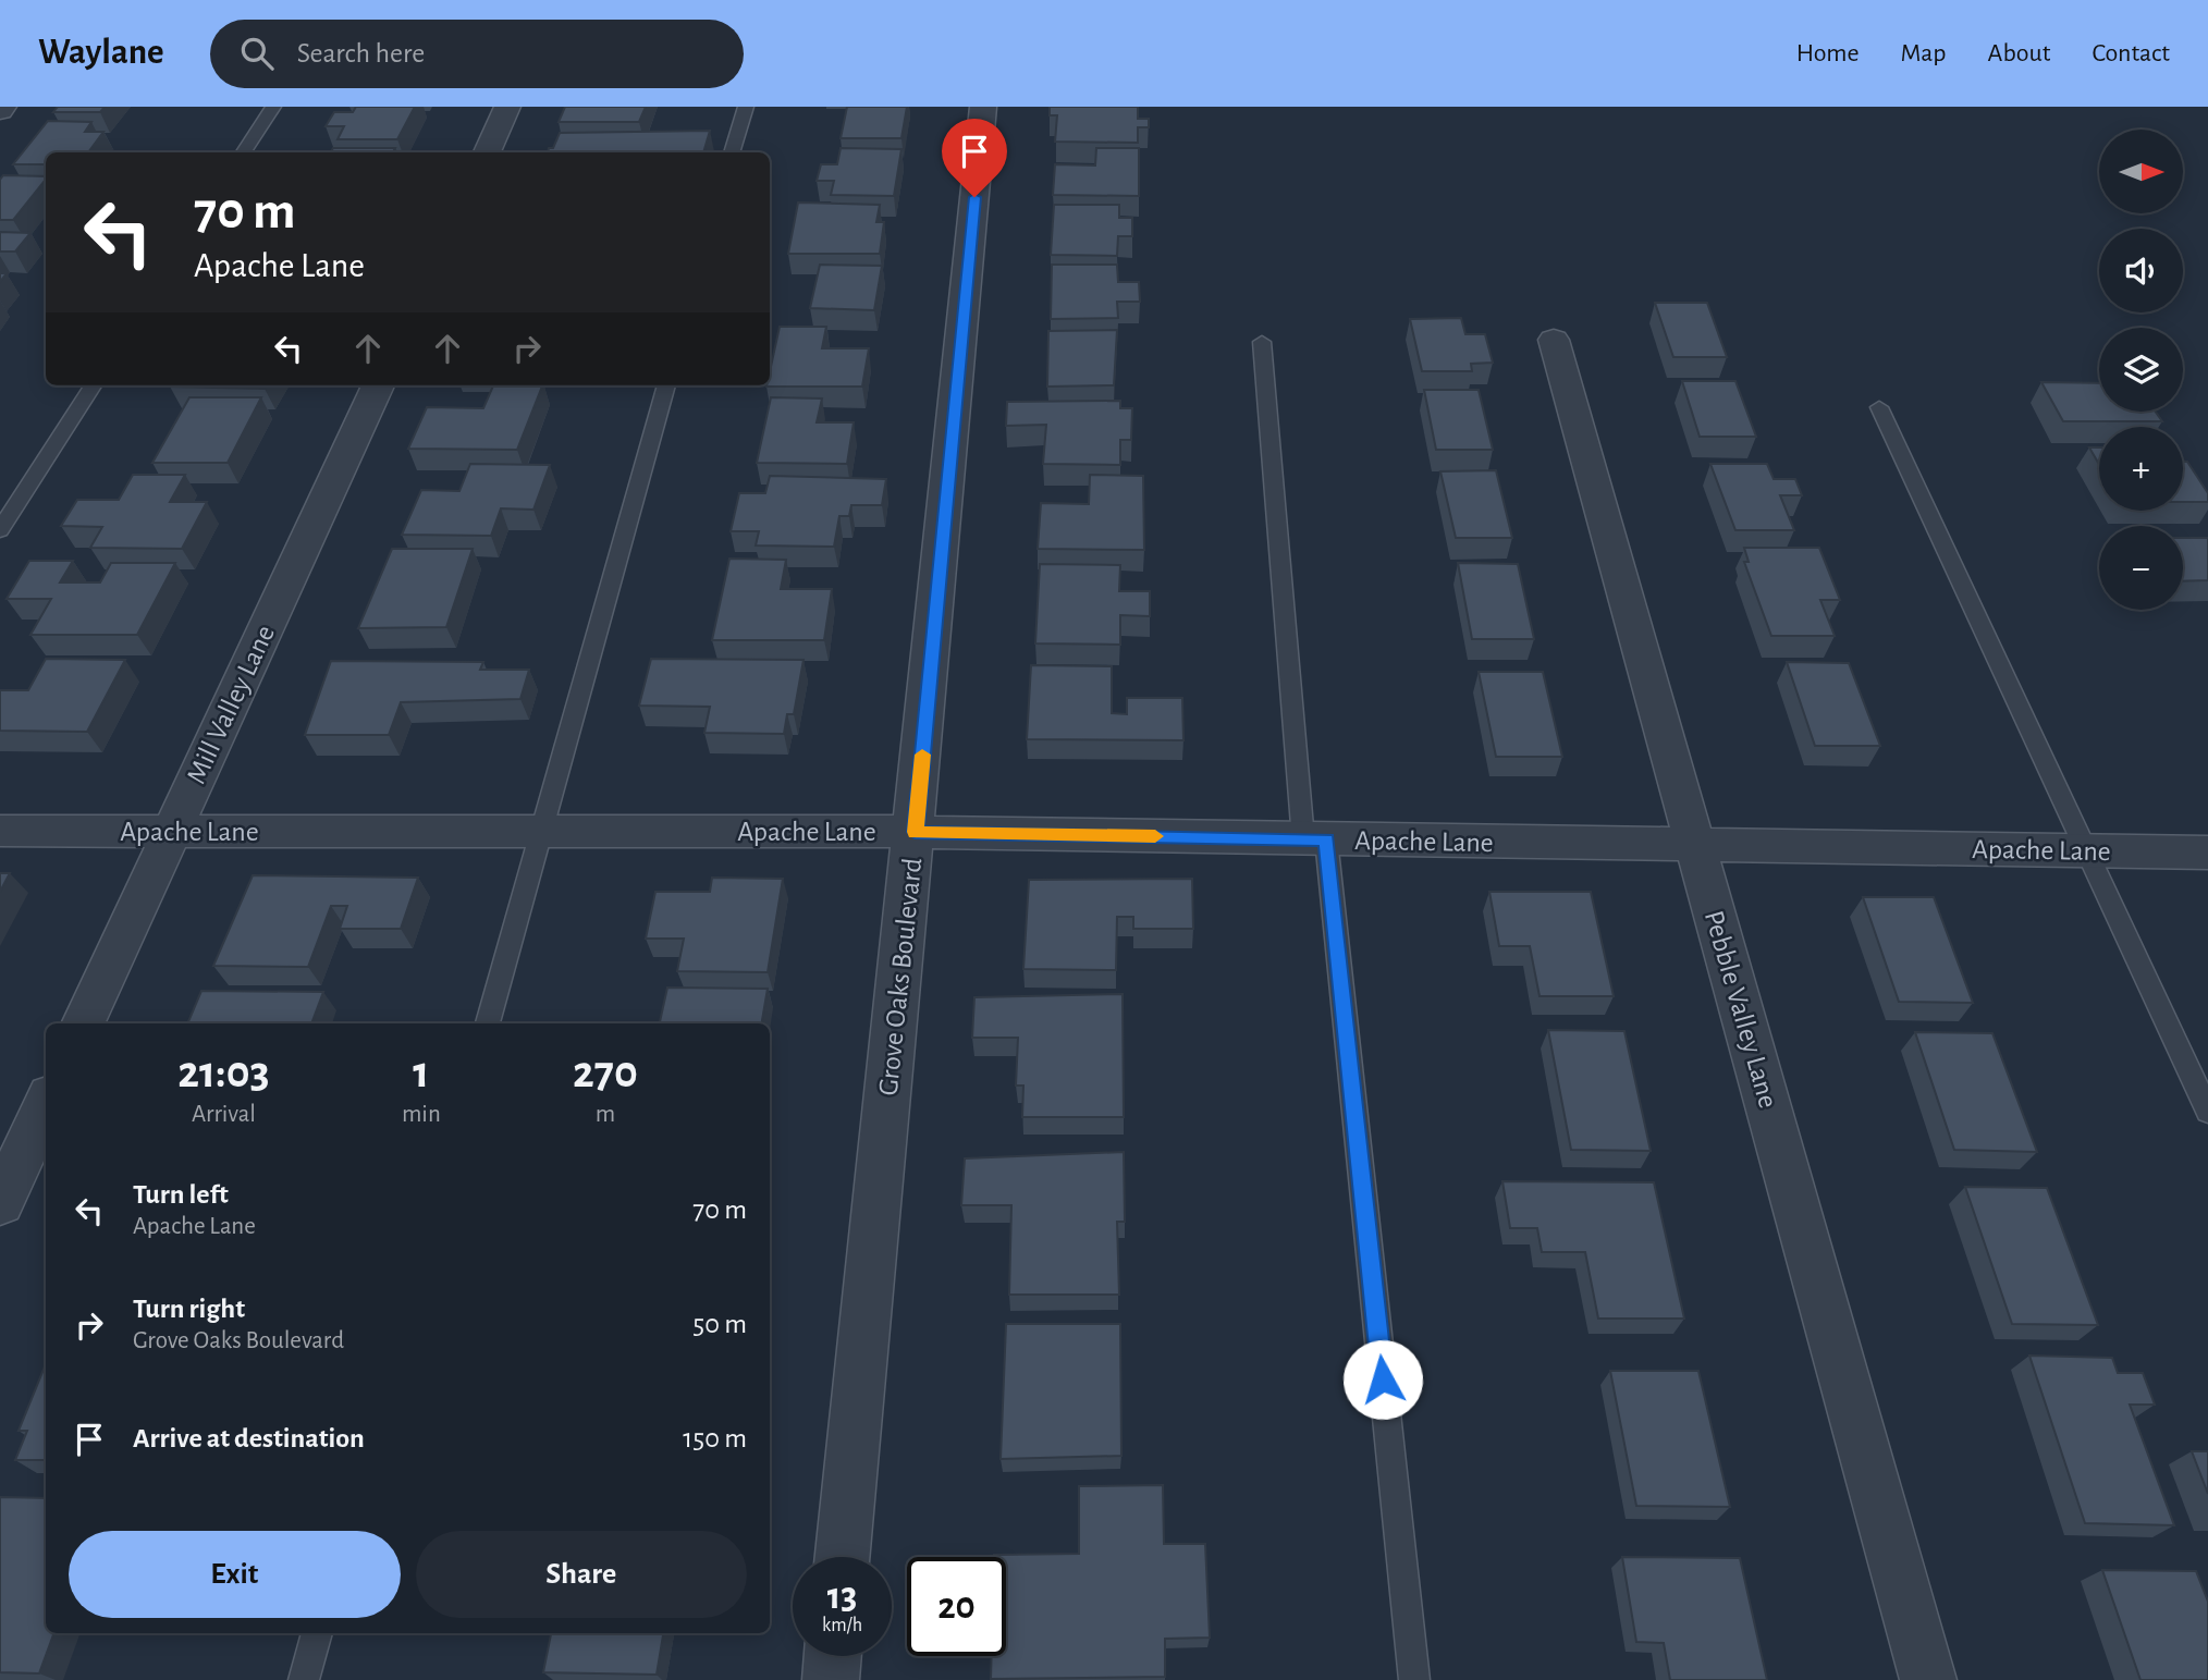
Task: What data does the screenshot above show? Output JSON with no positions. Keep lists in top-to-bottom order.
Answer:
{
  "streets": {
    "street": [
      "Mill Valley Lane",
      "Apache Lane",
      "Grove Oaks Boulevard",
      "Pebble Valley Lane"
    ]
  },
  "crossings": [
    ["Mill Valley Lane", "Apache Lane"],
    ["Apache Lane", "Grove Oaks Boulevard"],
    ["Apache Lane", "Pebble Valley Lane"]
  ],
  "north": "right",
  "page": {
    "header": "Waylane",
    "search": "Search here",
    "nav": [
      "Home",
      "Map",
      "About",
      "Contact"
    ],
    "map_buttons": ["+", "−"],
    "turn": ["70 m", "Apache Lane"],
    "eta": [
      "21:03",
      "Arrival",
      "1",
      "min",
      "270",
      "m"
    ],
    "list": [
      {
        "name": "Turn left",
        "note": "Apache Lane",
        "value": "70 m"
      },
      {
        "name": "Turn right",
        "note": "Grove Oaks Boulevard",
        "value": "50 m"
      },
      {
        "name": "Arrive at destination",
        "value": "150 m"
      }
    ],
    "buttons": ["Exit", "Share"],
    "speed": "13 km/h",
    "limit": "20"
  }
}
